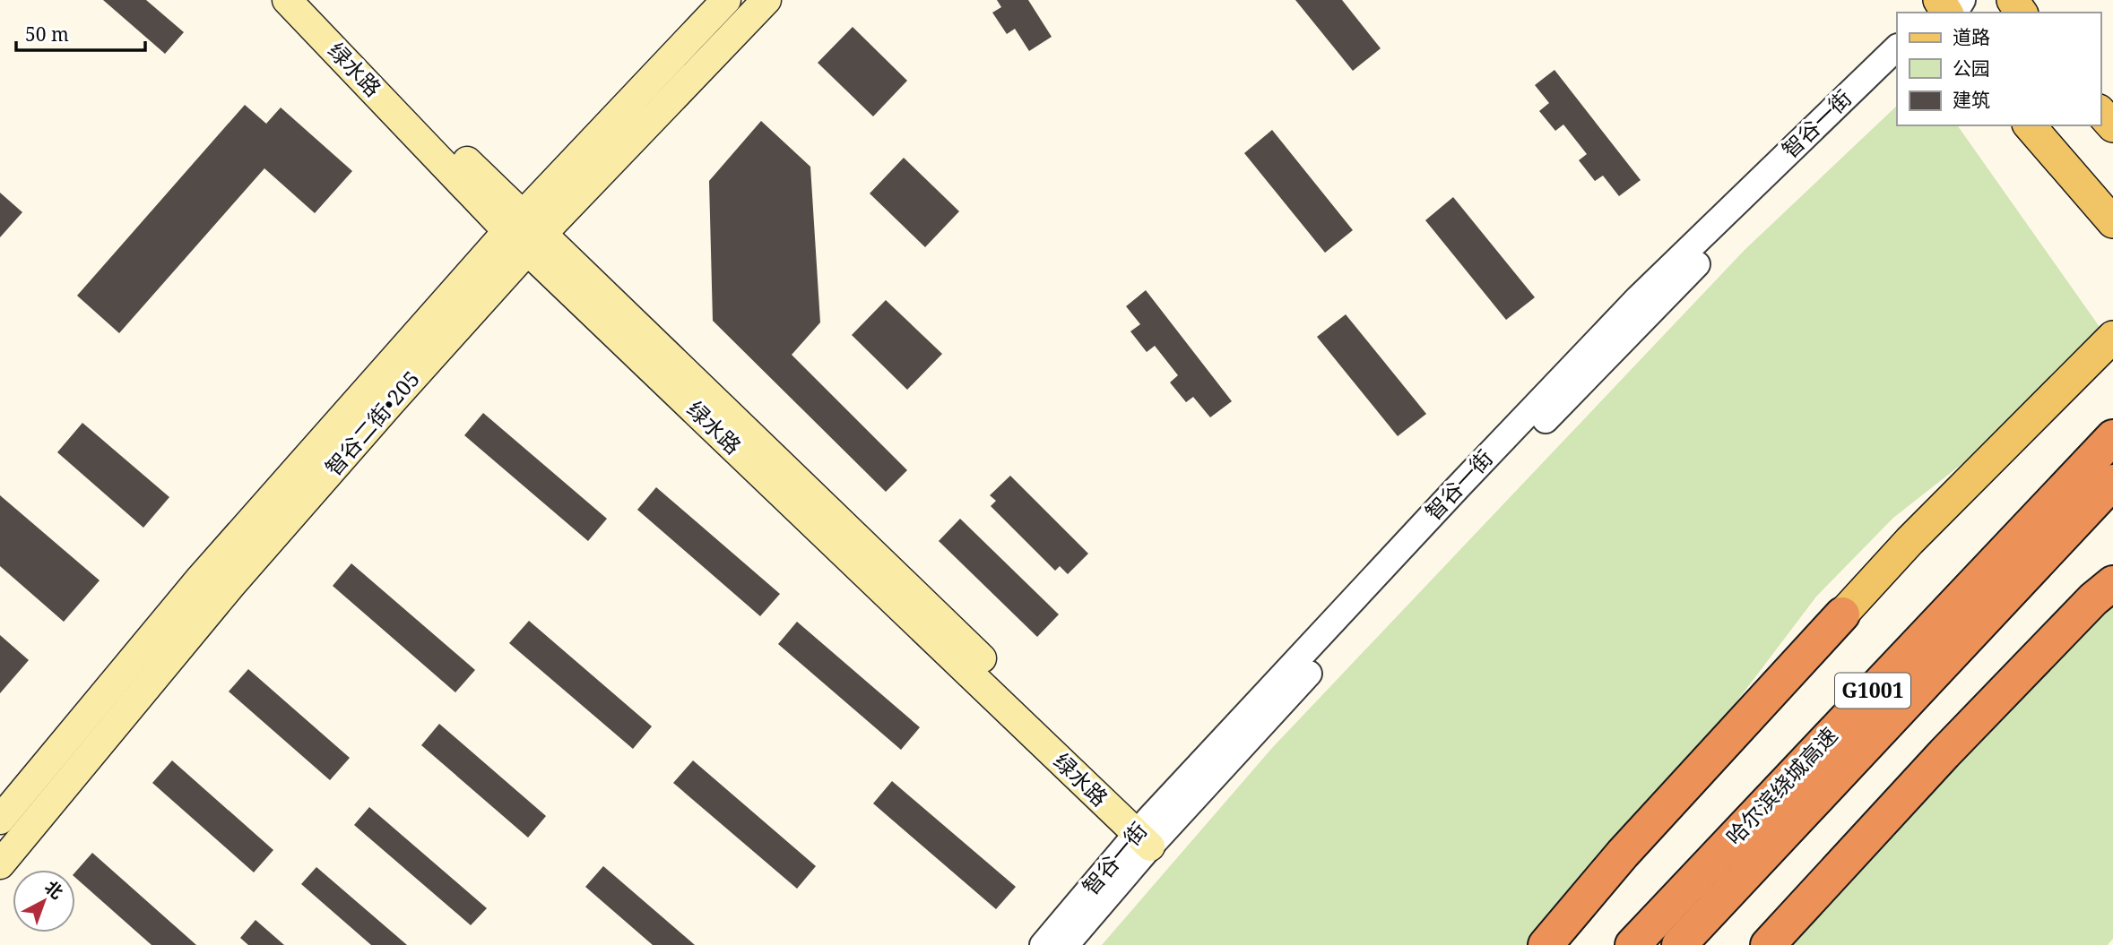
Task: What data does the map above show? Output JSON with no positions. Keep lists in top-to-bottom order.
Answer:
{
  "streets": {
    "highway": ["G1001", "哈尔滨绕城高速"],
    "main road": ["绿水路", "智谷二街•205"],
    "street": ["智谷一街"]
  },
  "crossings": [
    ["绿水路", "智谷一街"],
    ["绿水路", "智谷二街•205"]
  ],
  "legend": ["道路", "公园", "建筑"],
  "scale_bar": "50 m",
  "north": "top right"
}
